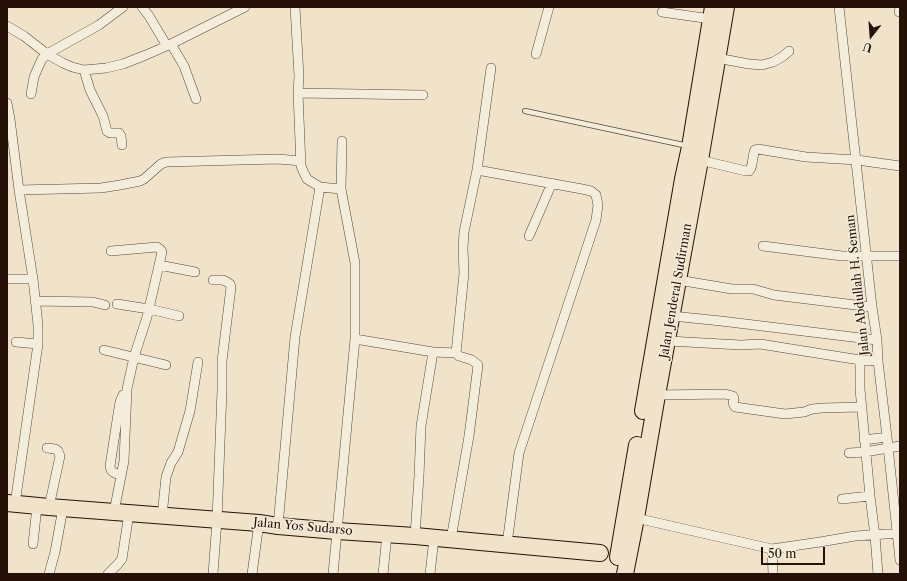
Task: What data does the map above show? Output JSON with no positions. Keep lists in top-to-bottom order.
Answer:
{
  "streets": {
    "highway": ["Jalan Jenderal Sudirman", "Jalan Yos Sudarso"],
    "street": ["Jalan Abdullah H. Seman"]
  },
  "scale_bar": "50 m",
  "north": "bottom"
}
